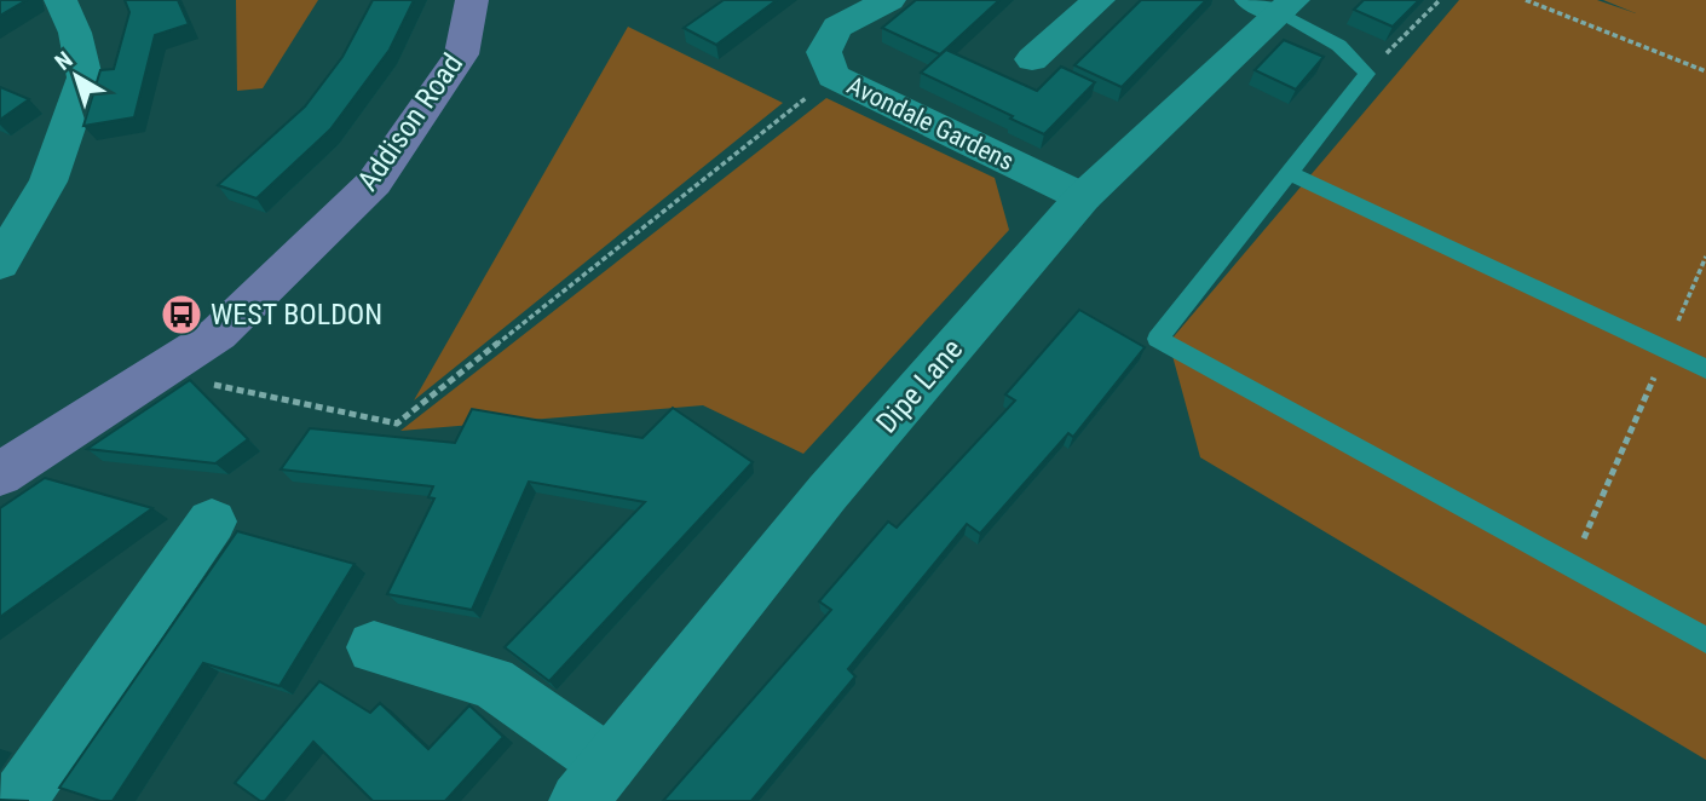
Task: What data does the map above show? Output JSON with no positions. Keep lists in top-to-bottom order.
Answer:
{
  "streets": {
    "main road": ["Addison Road"],
    "street": ["Avondale Gardens", "Dipe Lane"]
  },
  "crossings": [
    ["Avondale Gardens", "Dipe Lane"]
  ],
  "places": {
    "bus stop": ["WEST BOLDON"]
  },
  "north": "top left"
}
